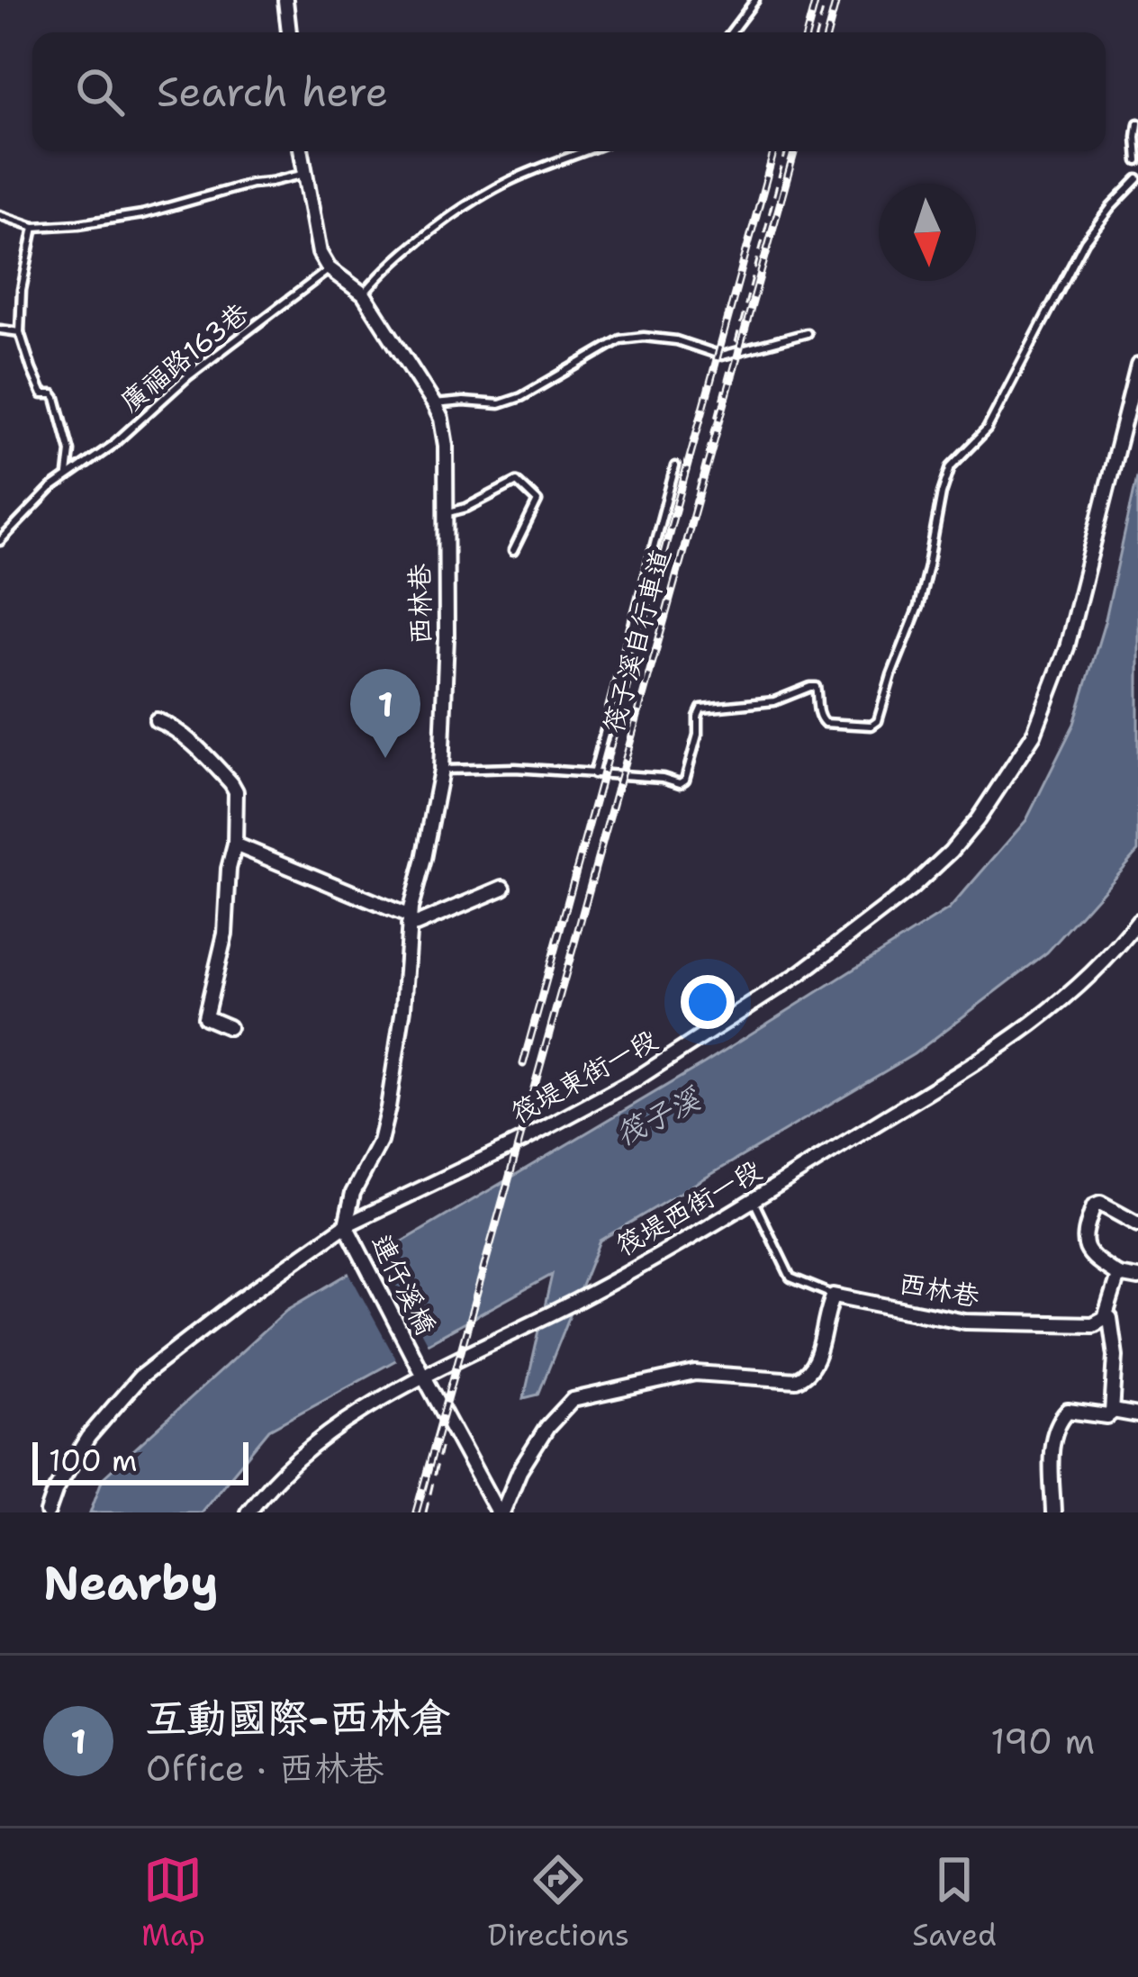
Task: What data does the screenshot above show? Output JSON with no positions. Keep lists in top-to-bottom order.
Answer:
{
  "streets": {
    "street": [
      "西林巷",
      "筏堤東街一段",
      "筏堤西街一段",
      "連仔溪橋"
    ],
    "lane": ["廣福路163巷"],
    "path": ["筏子溪自行車道"]
  },
  "crossings": [
    ["廣福路163巷", "西林巷"],
    ["西林巷", "筏堤東街一段"],
    ["西林巷", "連仔溪橋"],
    ["筏子溪自行車道", "筏堤東街一段"],
    ["筏堤東街一段", "連仔溪橋"],
    ["筏堤西街一段", "連仔溪橋"]
  ],
  "water": ["筏子溪"],
  "scale_bar": "100 m",
  "north": "bottom",
  "page": {
    "search": "Search here",
    "pins": "1",
    "scale": "100 m",
    "heading": "Nearby",
    "list": [
      {
        "mark": "1",
        "name": "互動國際-西林倉",
        "note": "Office · 西林巷",
        "value": "190 m"
      }
    ],
    "nav": ["Map", "Directions", "Saved"]
  }
}
